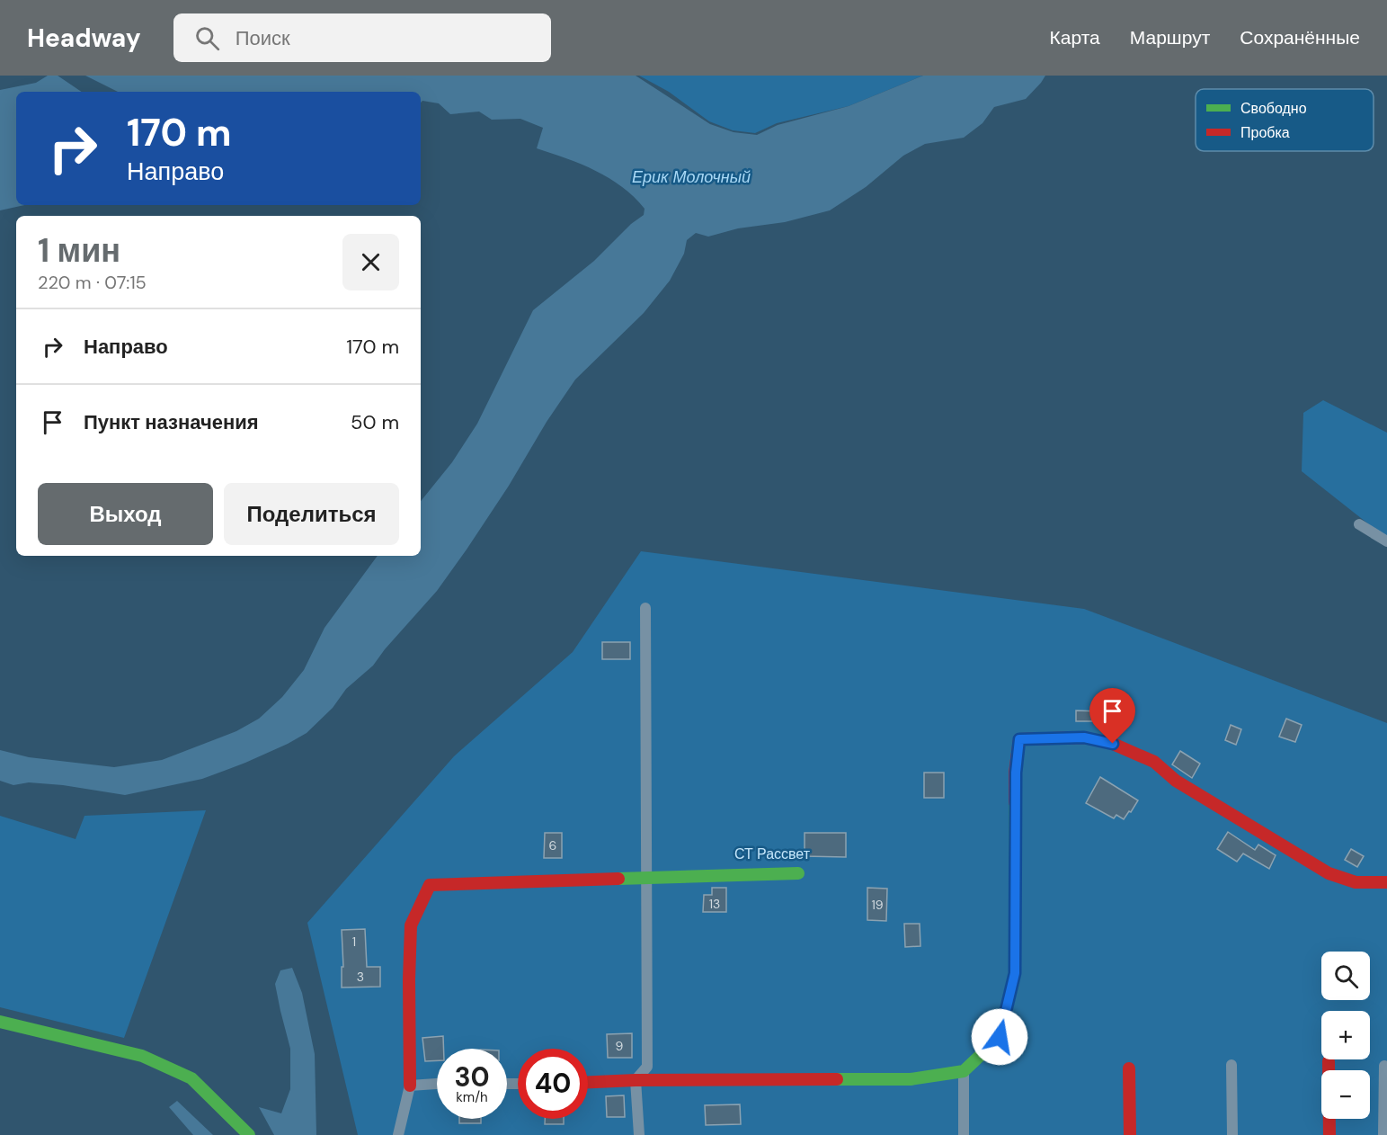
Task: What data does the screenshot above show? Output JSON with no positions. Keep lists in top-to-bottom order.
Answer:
{
  "water": ["Ерик Молочный"],
  "parks": ["СТ Рассвет"],
  "house_numbers": [
    "6",
    "13",
    "19",
    "1",
    "3",
    "9"
  ],
  "legend": ["Свободно", "Пробка"],
  "page": {
    "header": "Headway",
    "search": "Поиск",
    "nav": ["Карта", "Маршрут", "Сохранённые"],
    "turn": ["170 m", "Направо"],
    "heading": ["1 мин", "220 m · 07:15"],
    "list": [
      {
        "name": "Направо",
        "value": "170 m"
      },
      {
        "name": "Пункт назначения",
        "value": "50 m"
      }
    ],
    "buttons": ["Выход", "Поделиться"],
    "map_buttons": ["+", "−"],
    "speed": "30 km/h",
    "limit": "40"
  }
}
